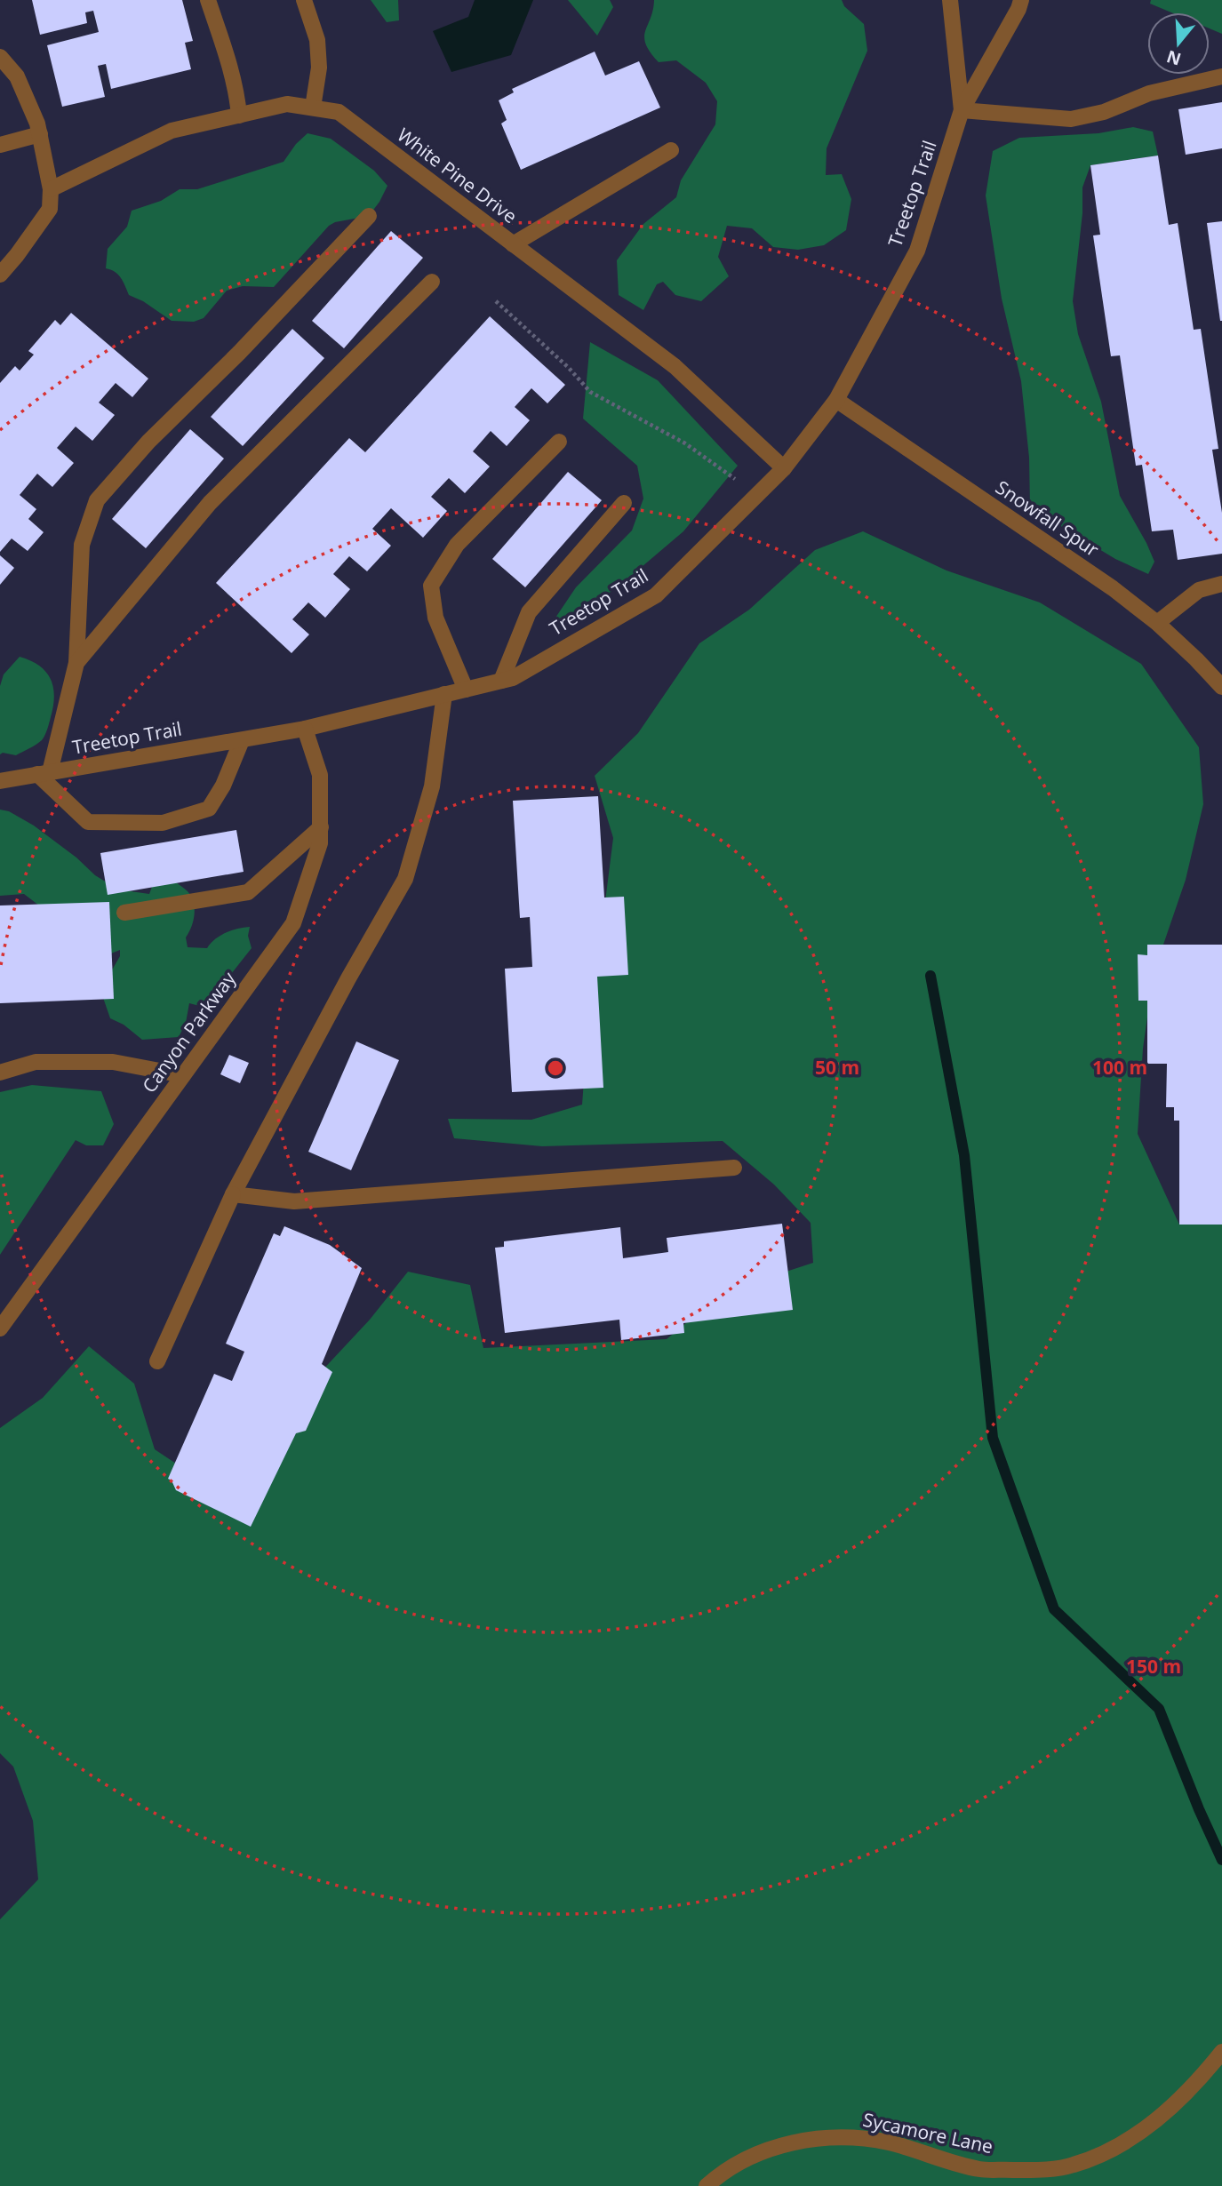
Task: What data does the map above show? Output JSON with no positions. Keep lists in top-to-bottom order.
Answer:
{
  "streets": {
    "street": [
      "White Pine Drive",
      "Treetop Trail",
      "Snowfall Spur",
      "Canyon Parkway",
      "Sycamore Lane"
    ]
  },
  "crossings": [
    ["White Pine Drive", "Treetop Trail"],
    ["Treetop Trail", "Snowfall Spur"],
    ["Treetop Trail", "Canyon Parkway"]
  ],
  "north": "bottom",
  "rings": ["50 m", "100 m", "150 m"]
}
